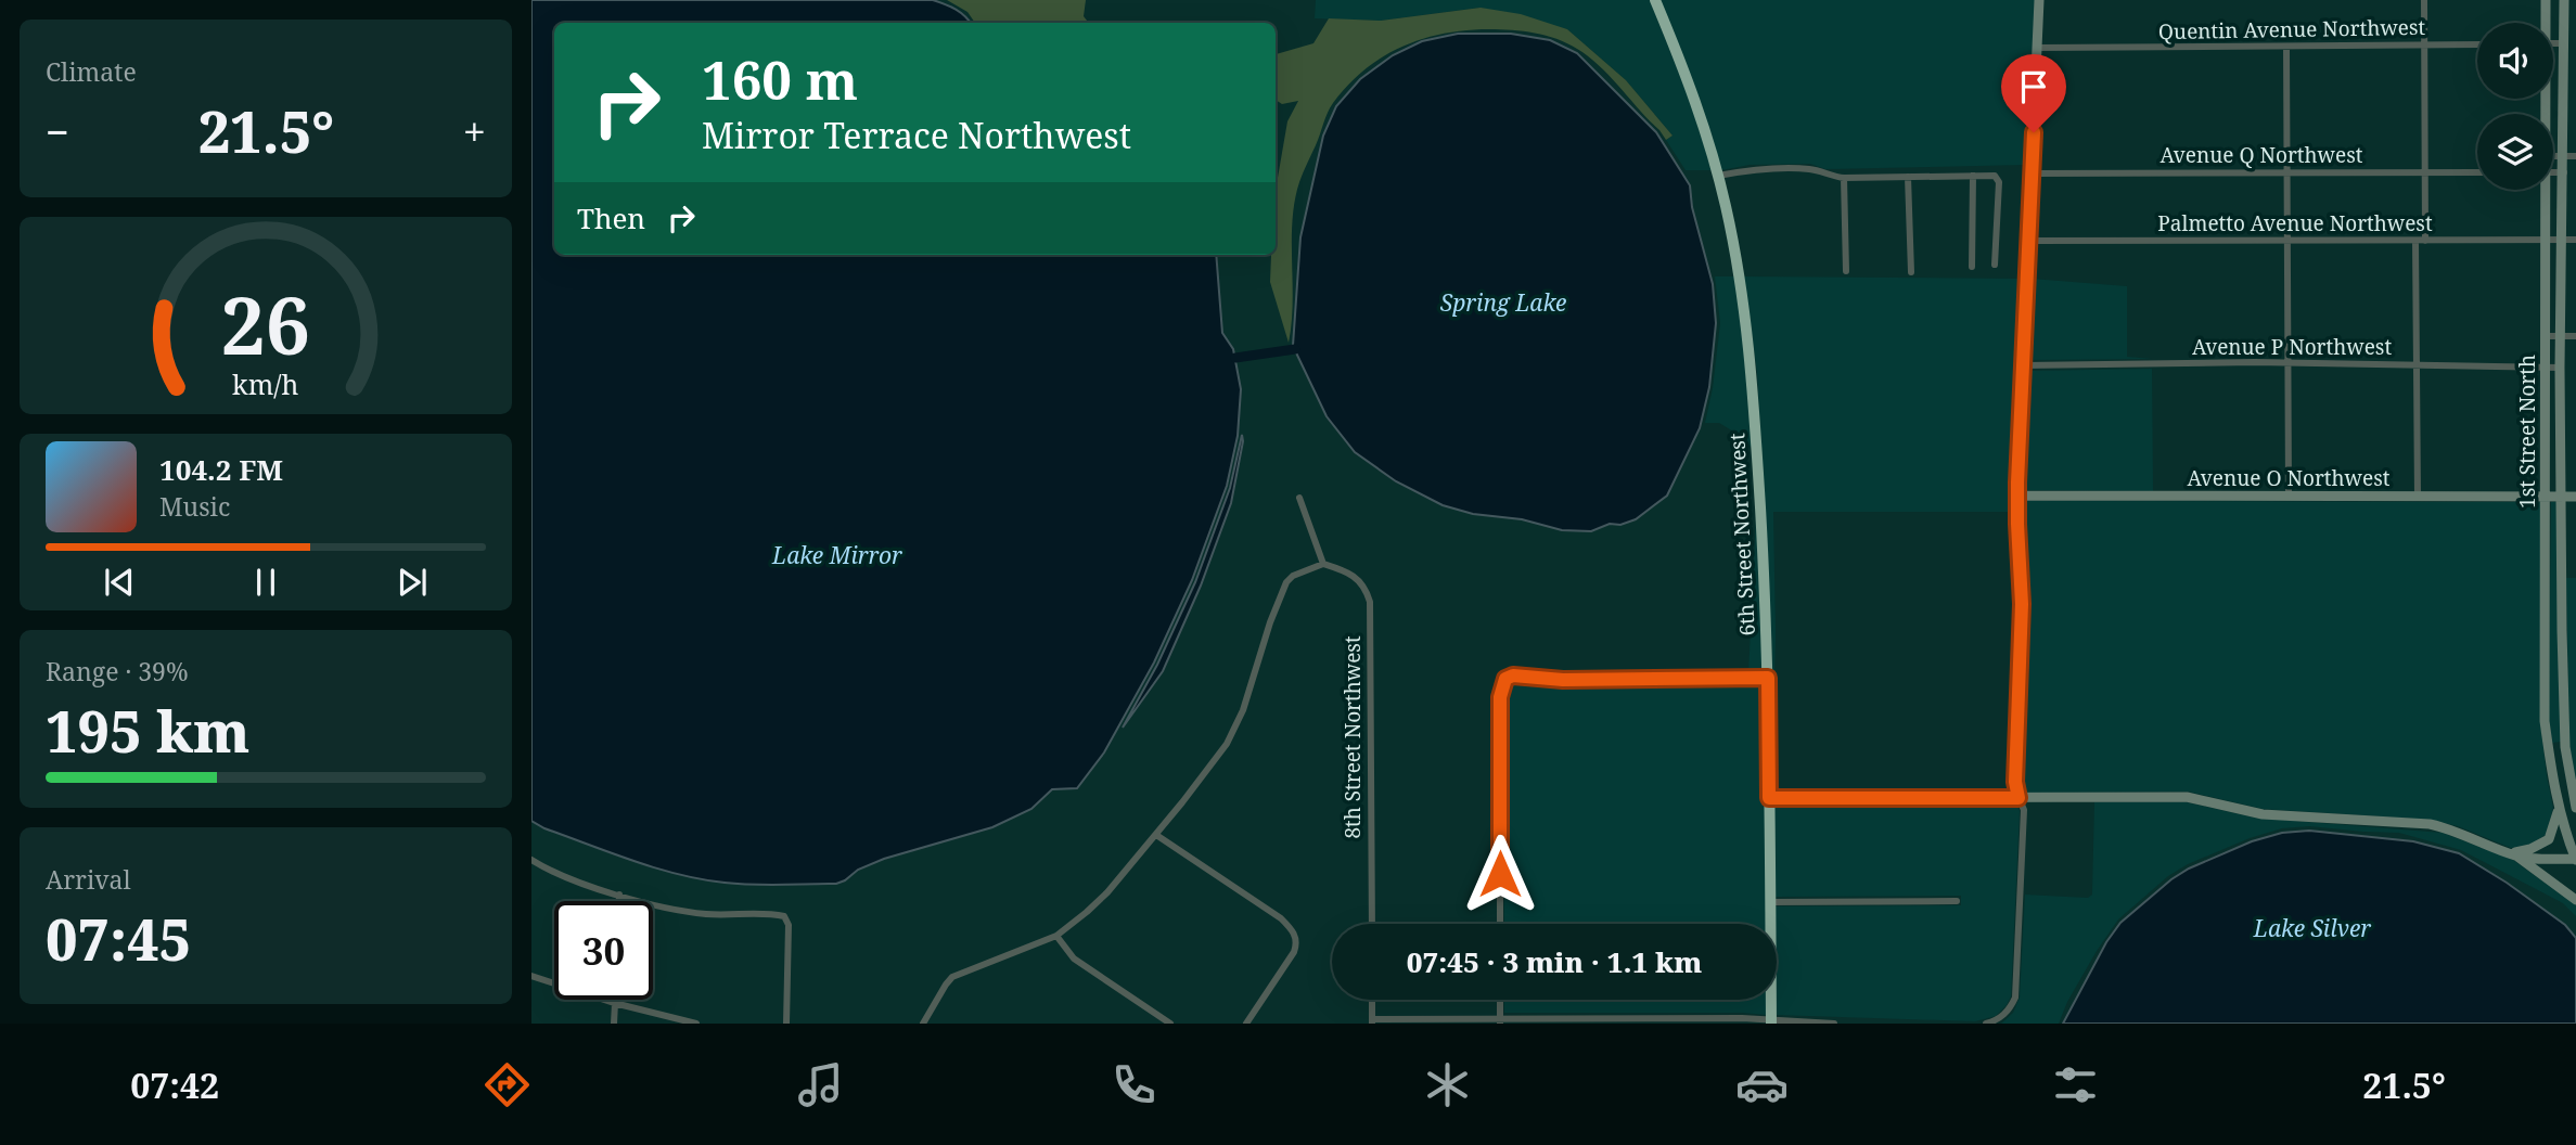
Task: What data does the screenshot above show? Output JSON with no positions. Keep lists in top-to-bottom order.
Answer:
{
  "streets": {
    "highway": ["6th Street Northwest"],
    "street": [
      "Quentin Avenue Northwest",
      "Avenue Q Northwest",
      "Palmetto Avenue Northwest",
      "Avenue P Northwest",
      "1st Street North",
      "Avenue O Northwest",
      "8th Street Northwest"
    ]
  },
  "crossings": [
    ["Palmetto Avenue Northwest", "1st Street North"],
    ["Avenue P Northwest", "1st Street North"],
    ["1st Street North", "Avenue O Northwest"]
  ],
  "water": ["Spring Lake", "Lake Mirror", "Lake Silver"],
  "page": {
    "tile": [
      "Climate",
      ["Range · 39%", "195 km"],
      ["Arrival", "07:45"]
    ],
    "turn": ["160 m", "Mirror Terrace Northwest"],
    "heat": ["−", "21.5°", "+"],
    "then": "Then",
    "song": ["104.2 FM", "Music"],
    "limit": "30",
    "trip": "07:45 · 3 min · 1.1 km",
    "tabs": ["07:42", "21.5°"],
    "gauge": ["26", "km/h"]
  }
}
